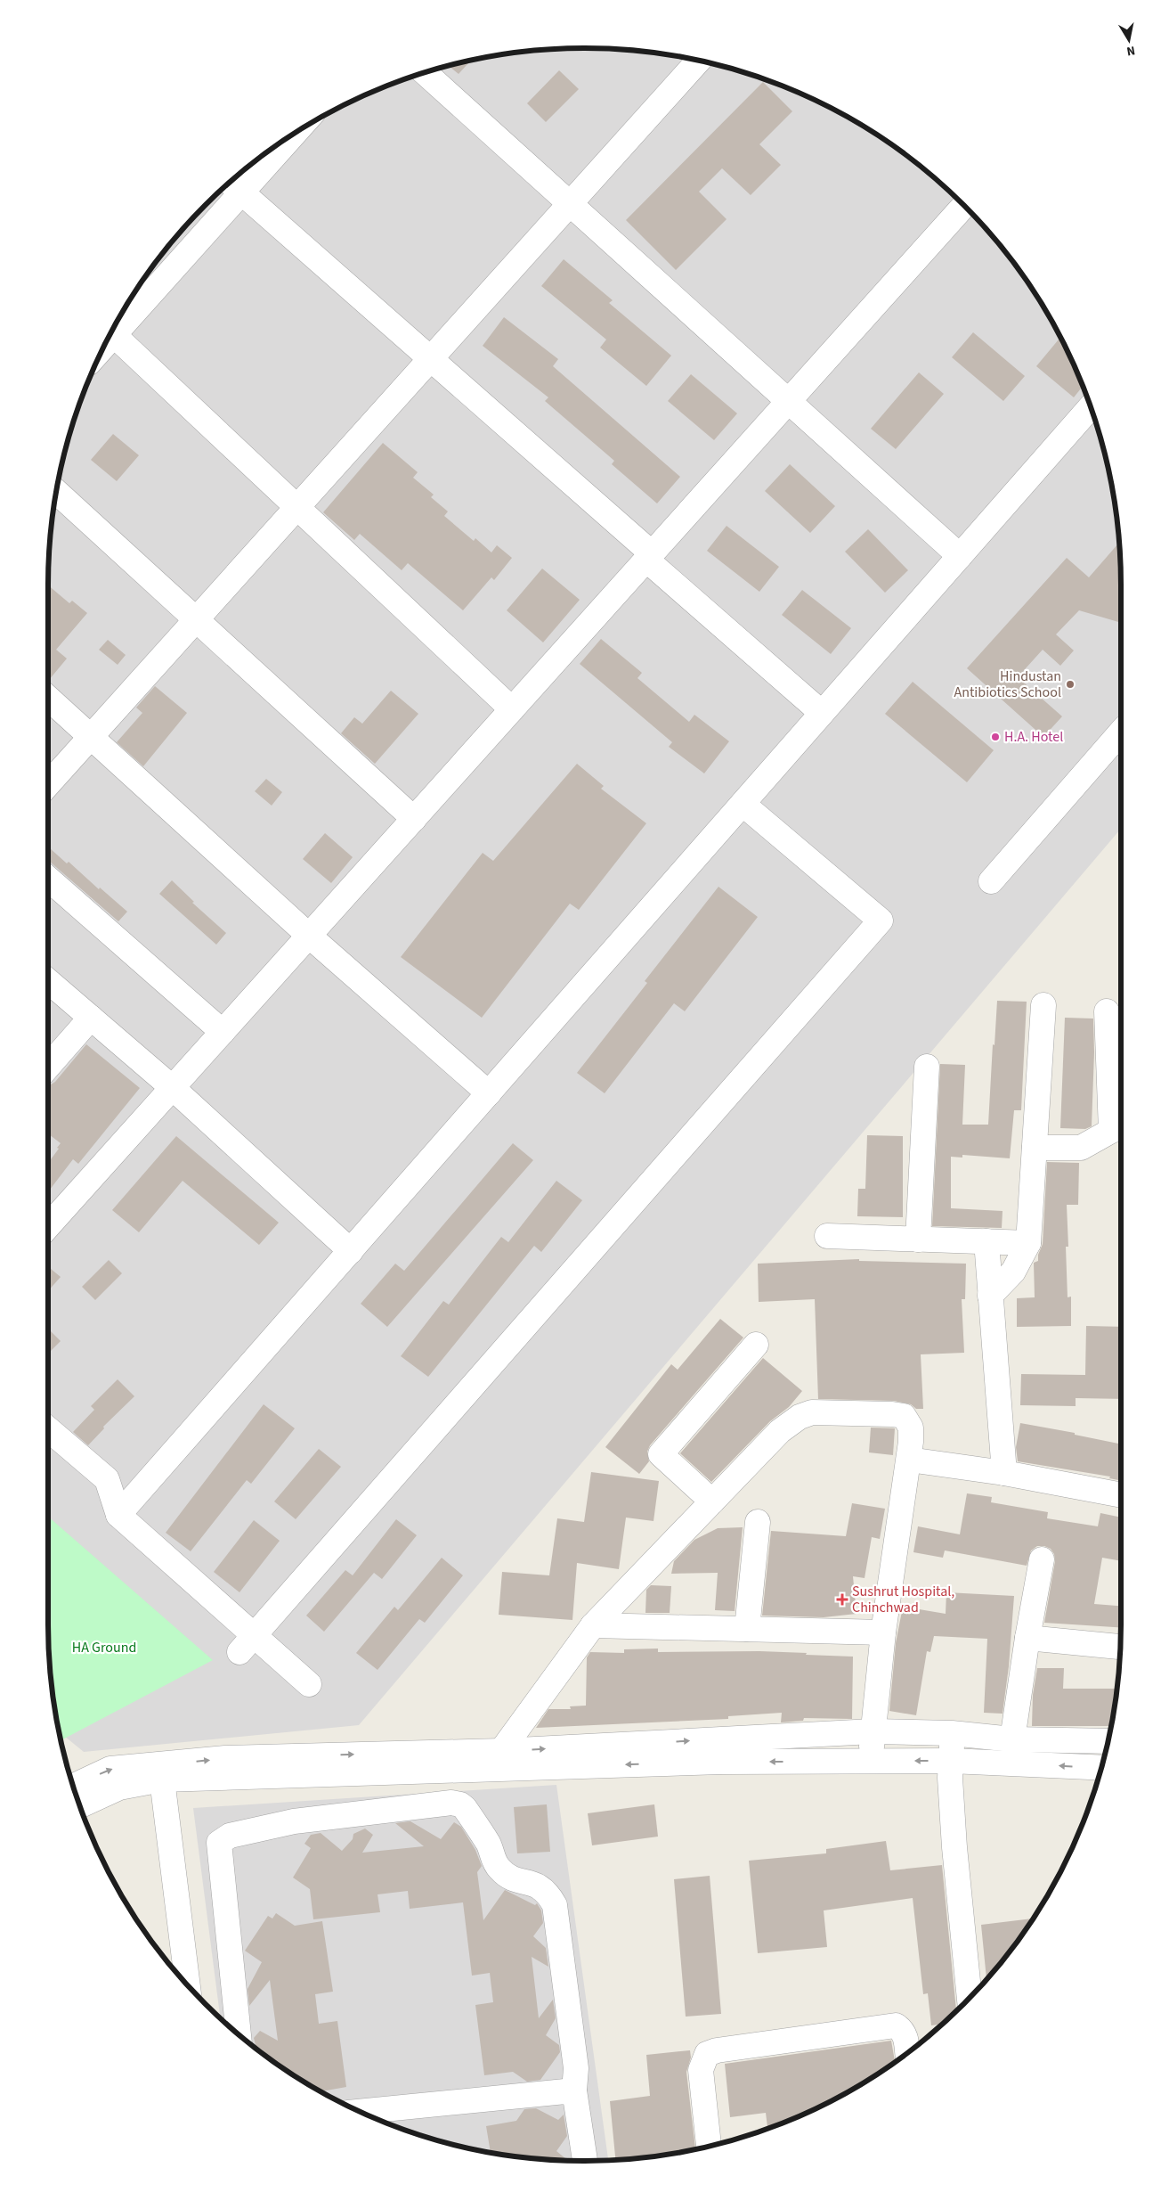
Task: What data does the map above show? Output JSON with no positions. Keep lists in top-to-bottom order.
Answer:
{
  "parks": ["HA Ground"],
  "places": {
    "other": ["Hindustan Antibiotics School", "H.A. Hotel"],
    "health": ["Sushrut Hospital, Chinchwad"]
  },
  "north": "bottom"
}
